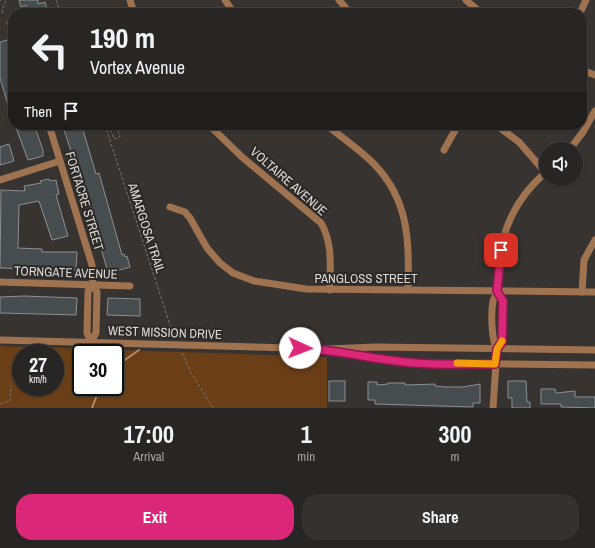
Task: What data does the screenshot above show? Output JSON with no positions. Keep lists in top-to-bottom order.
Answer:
{
  "streets": {
    "street": [
      "VOLTAIRE AVENUE",
      "FORTACRE STREET",
      "TORNGATE AVENUE",
      "PANGLOSS STREET",
      "WEST MISSION DRIVE"
    ],
    "path": ["AMARGOSA TRAIL"]
  },
  "crossings": [
    ["VOLTAIRE AVENUE", "PANGLOSS STREET"],
    ["FORTACRE STREET", "TORNGATE AVENUE"],
    ["FORTACRE STREET", "WEST MISSION DRIVE"]
  ],
  "page": {
    "turn": ["190 m", "Vortex Avenue"],
    "then": "Then",
    "speed": "27 km/h",
    "limit": "30",
    "eta": [
      "17:00",
      "Arrival",
      "1",
      "min",
      "300",
      "m"
    ],
    "buttons": ["Exit", "Share"]
  }
}
